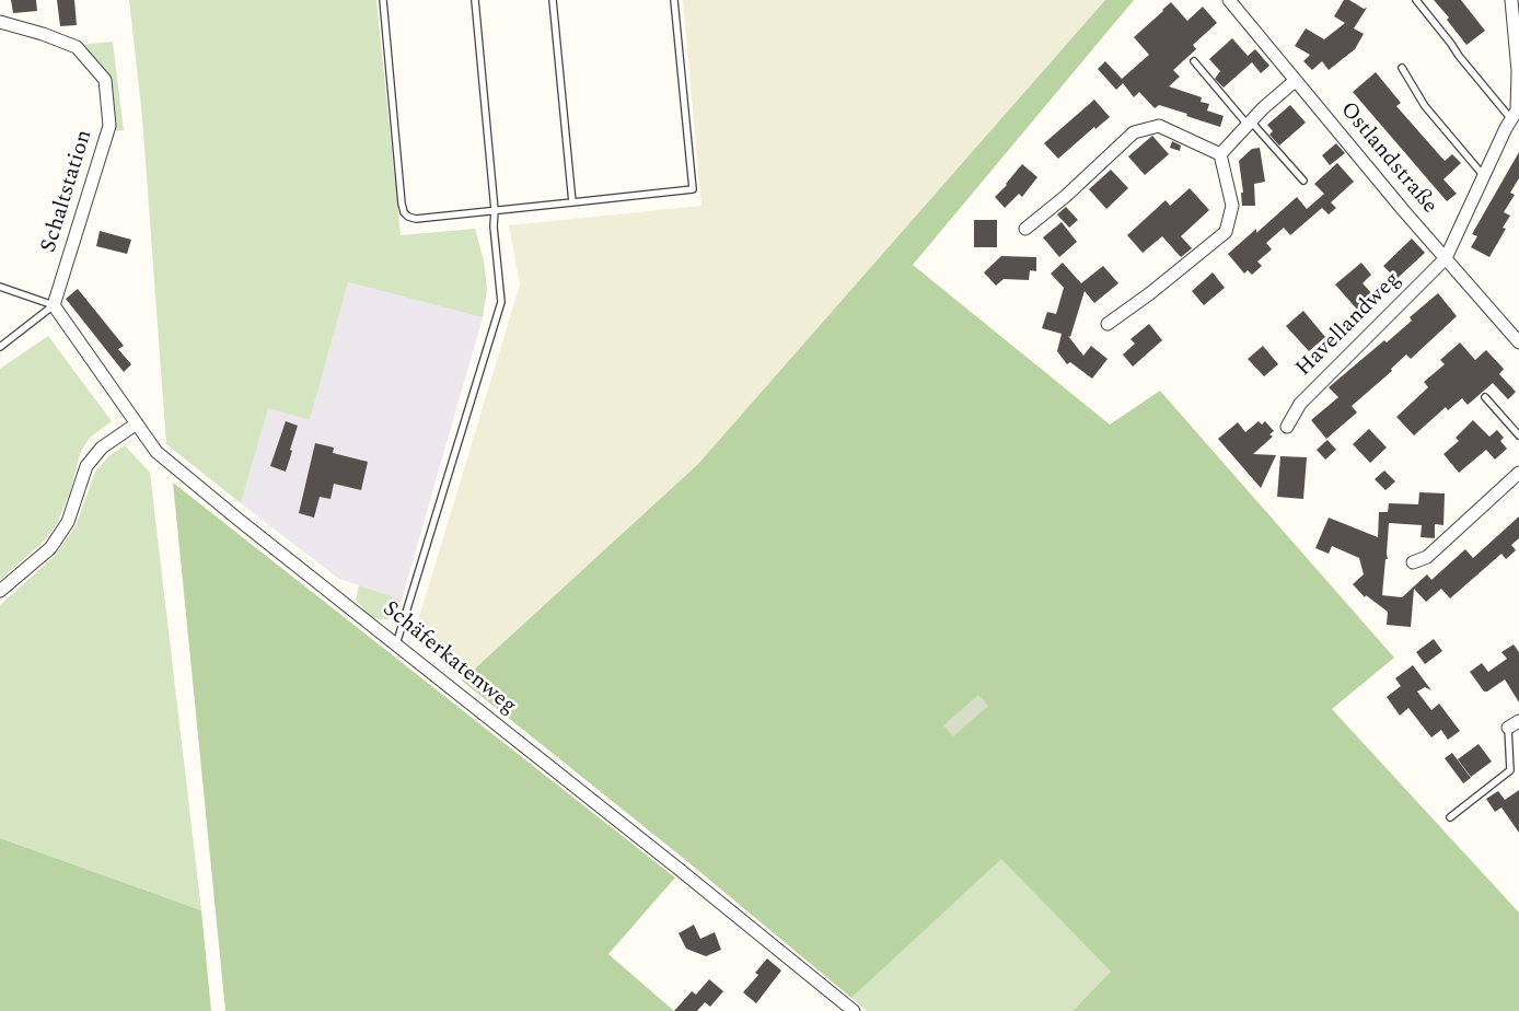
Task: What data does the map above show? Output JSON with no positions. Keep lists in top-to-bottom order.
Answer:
{
  "streets": {
    "street": [
      "Ostlandstraße",
      "Schaltstation",
      "Havellandweg",
      "Schäferkatenweg"
    ]
  },
  "crossings": [
    ["Ostlandstraße", "Havellandweg"],
    ["Schaltstation", "Schäferkatenweg"]
  ]
}
